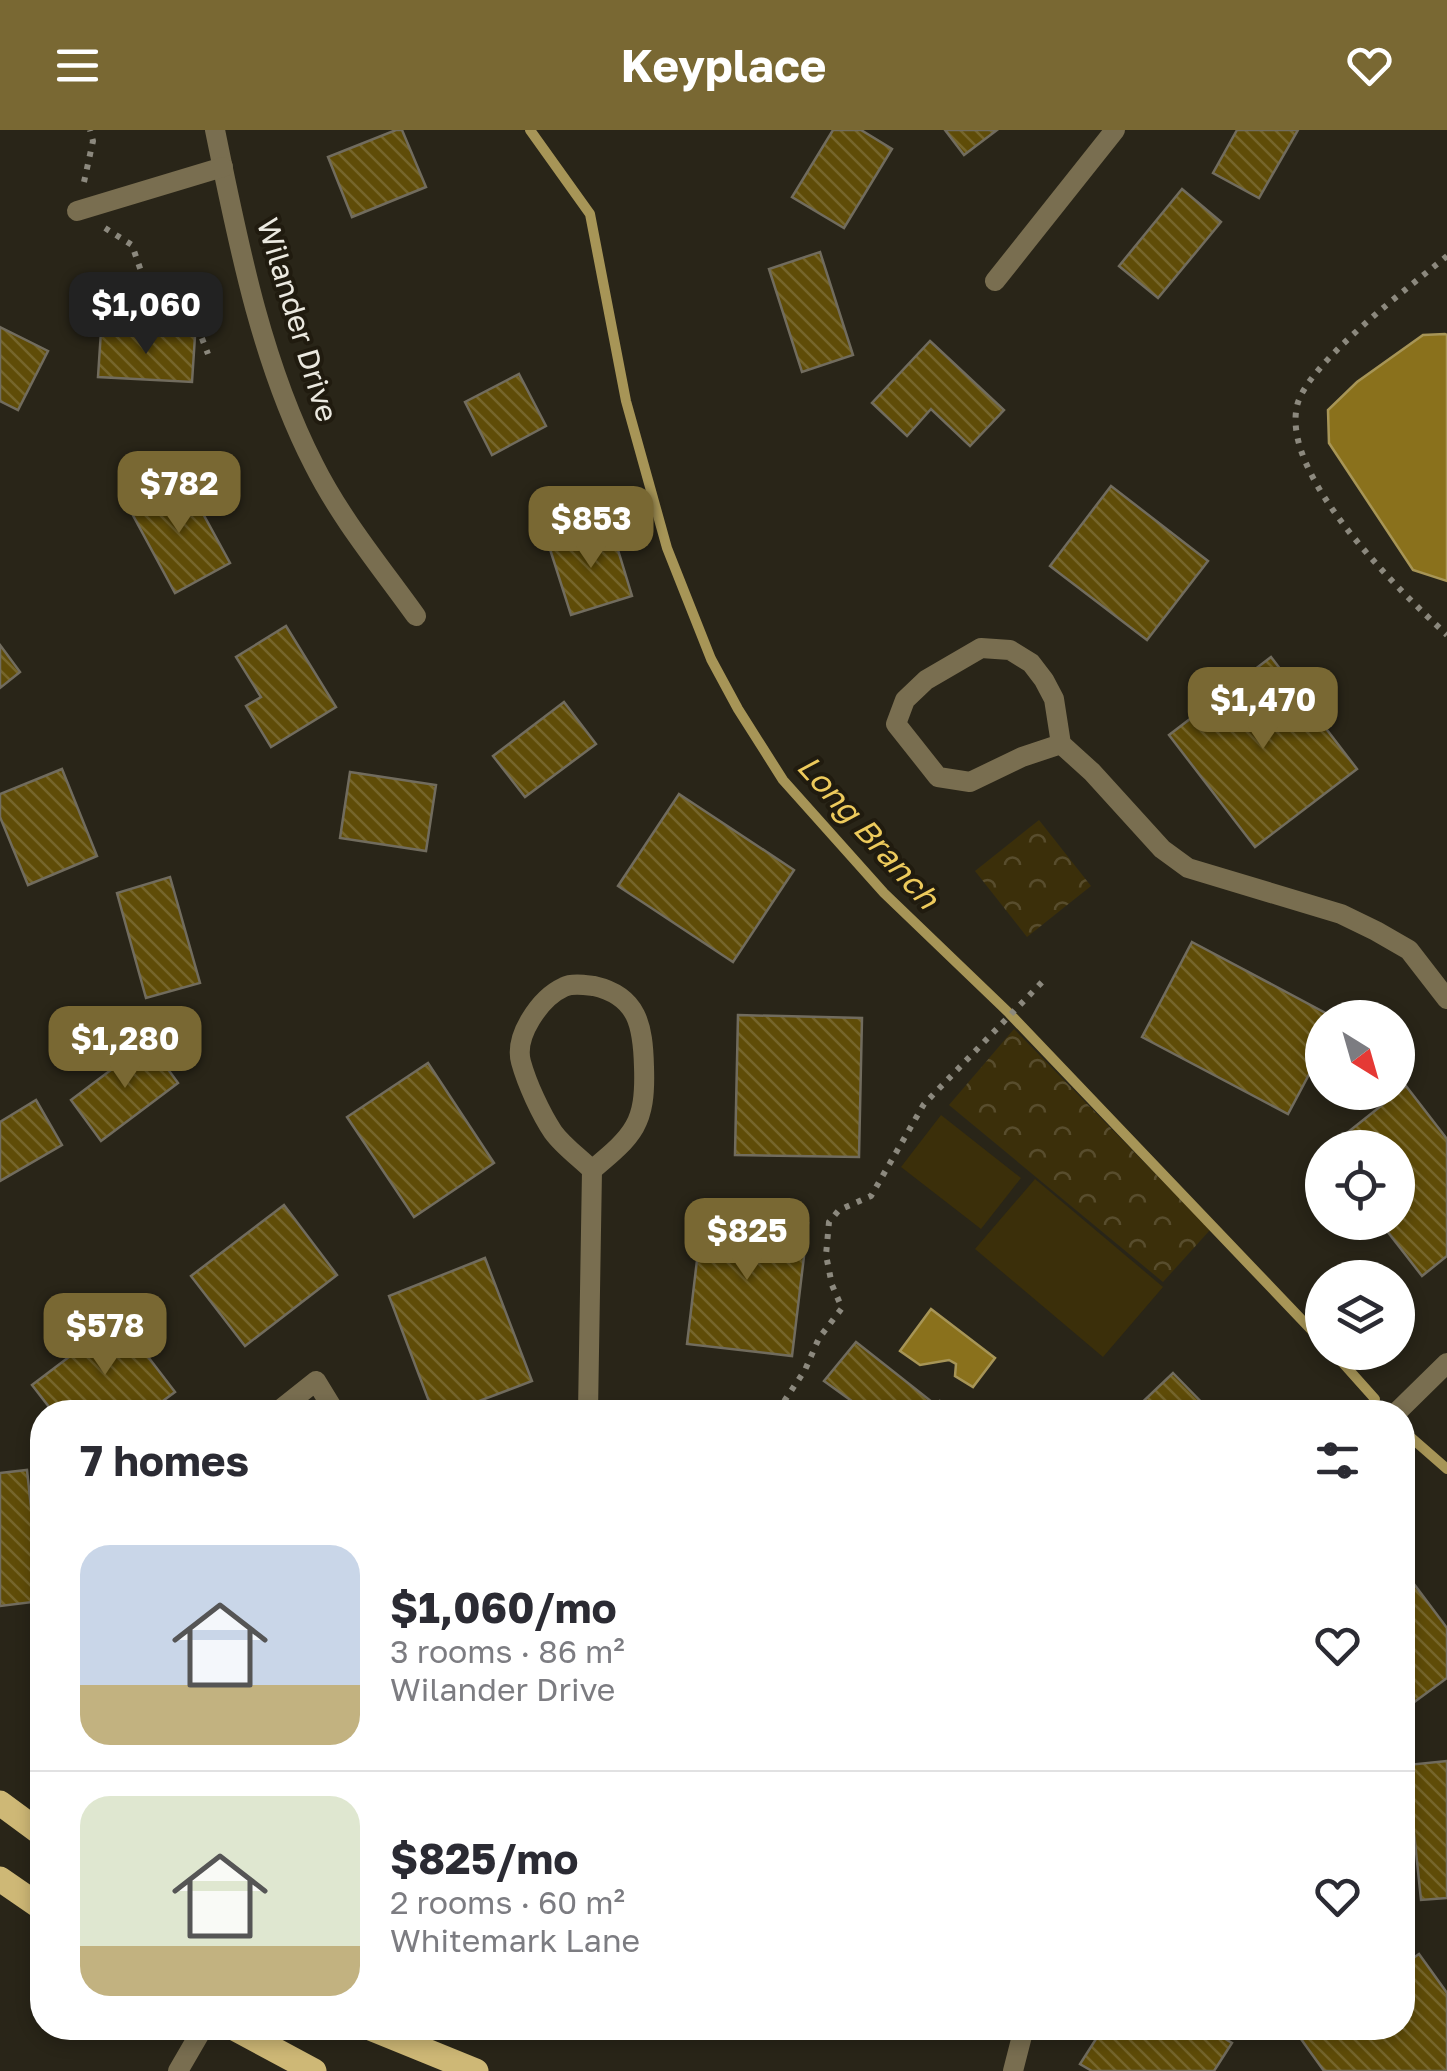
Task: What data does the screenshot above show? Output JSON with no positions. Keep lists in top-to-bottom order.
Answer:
{
  "streets": {
    "street": ["Wilander Drive"]
  },
  "water": ["Long Branch"],
  "north": "bottom right",
  "page": {
    "header": "Keyplace",
    "price": [
      "$1,060",
      "$782",
      "$853",
      "$1,470",
      "$1,280",
      "$825",
      "$578"
    ],
    "heading": "7 homes",
    "list": [
      {
        "name": "$1,060/mo",
        "note": "3 rooms · 86 m² · Wilander Drive"
      },
      {
        "name": "$825/mo",
        "note": "2 rooms · 60 m² · Whitemark Lane"
      }
    ]
  }
}
